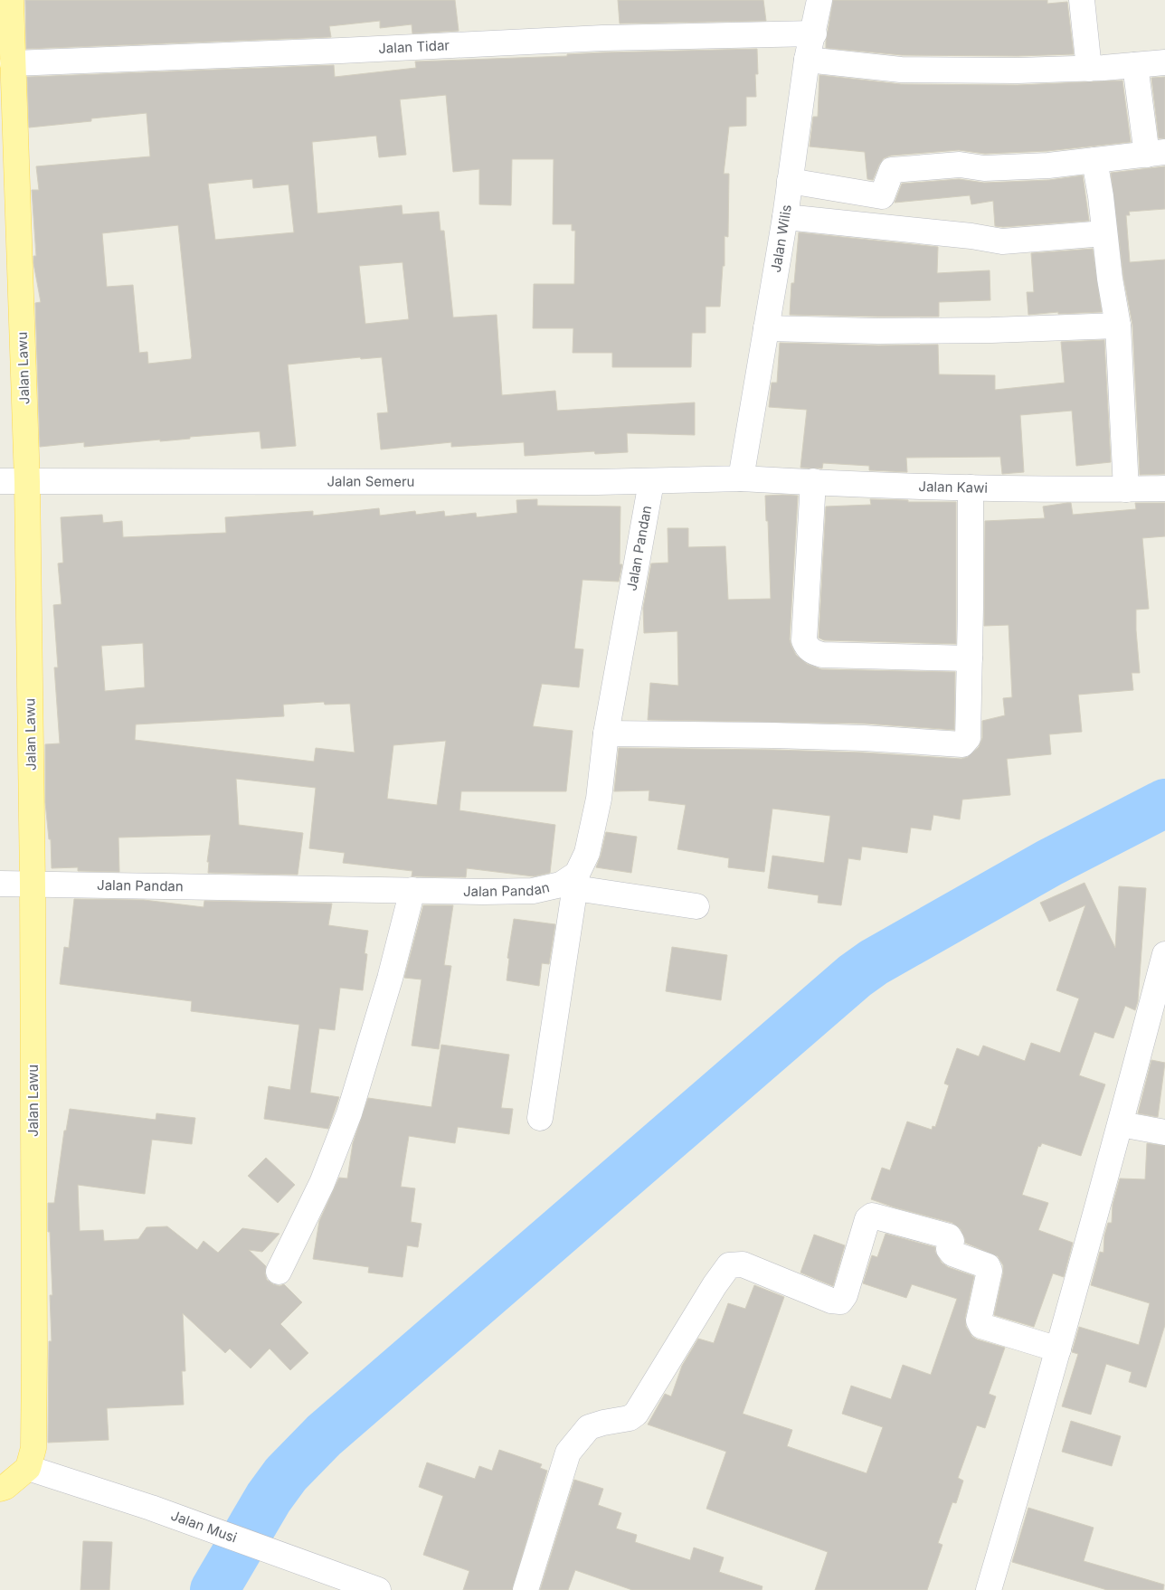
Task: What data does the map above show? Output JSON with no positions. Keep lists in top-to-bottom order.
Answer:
{
  "streets": {
    "main road": ["Jalan Lawu"],
    "street": [
      "Jalan Tidar",
      "Jalan Wilis",
      "Jalan Semeru",
      "Jalan Kawi",
      "Jalan Pandan",
      "Jalan Musi"
    ]
  },
  "crossings": [
    ["Jalan Tidar", "Jalan Wilis"],
    ["Jalan Tidar", "Jalan Lawu"],
    ["Jalan Wilis", "Jalan Semeru"],
    ["Jalan Wilis", "Jalan Kawi"],
    ["Jalan Lawu", "Jalan Semeru"],
    ["Jalan Lawu", "Jalan Pandan"],
    ["Jalan Lawu", "Jalan Musi"],
    ["Jalan Semeru", "Jalan Kawi"],
    ["Jalan Semeru", "Jalan Pandan"]
  ]
}
